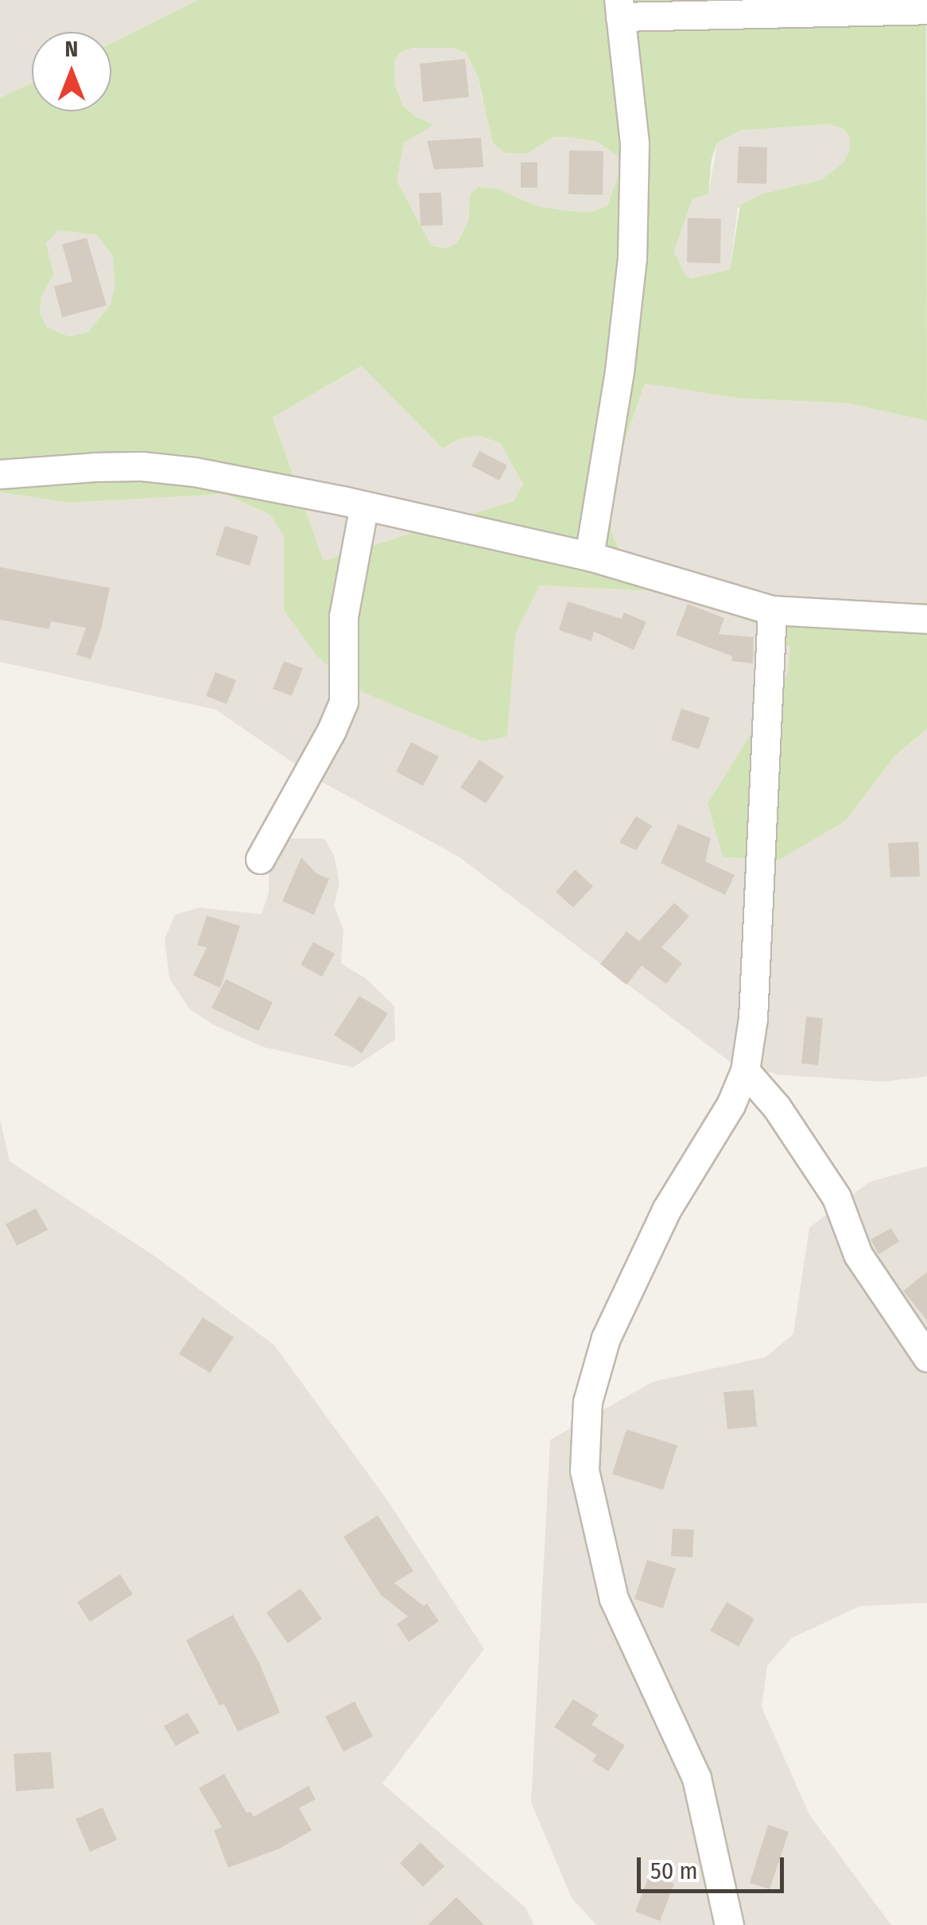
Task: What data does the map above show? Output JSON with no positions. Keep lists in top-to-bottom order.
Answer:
{
  "scale_bar": "50 m",
  "north": "top"
}
